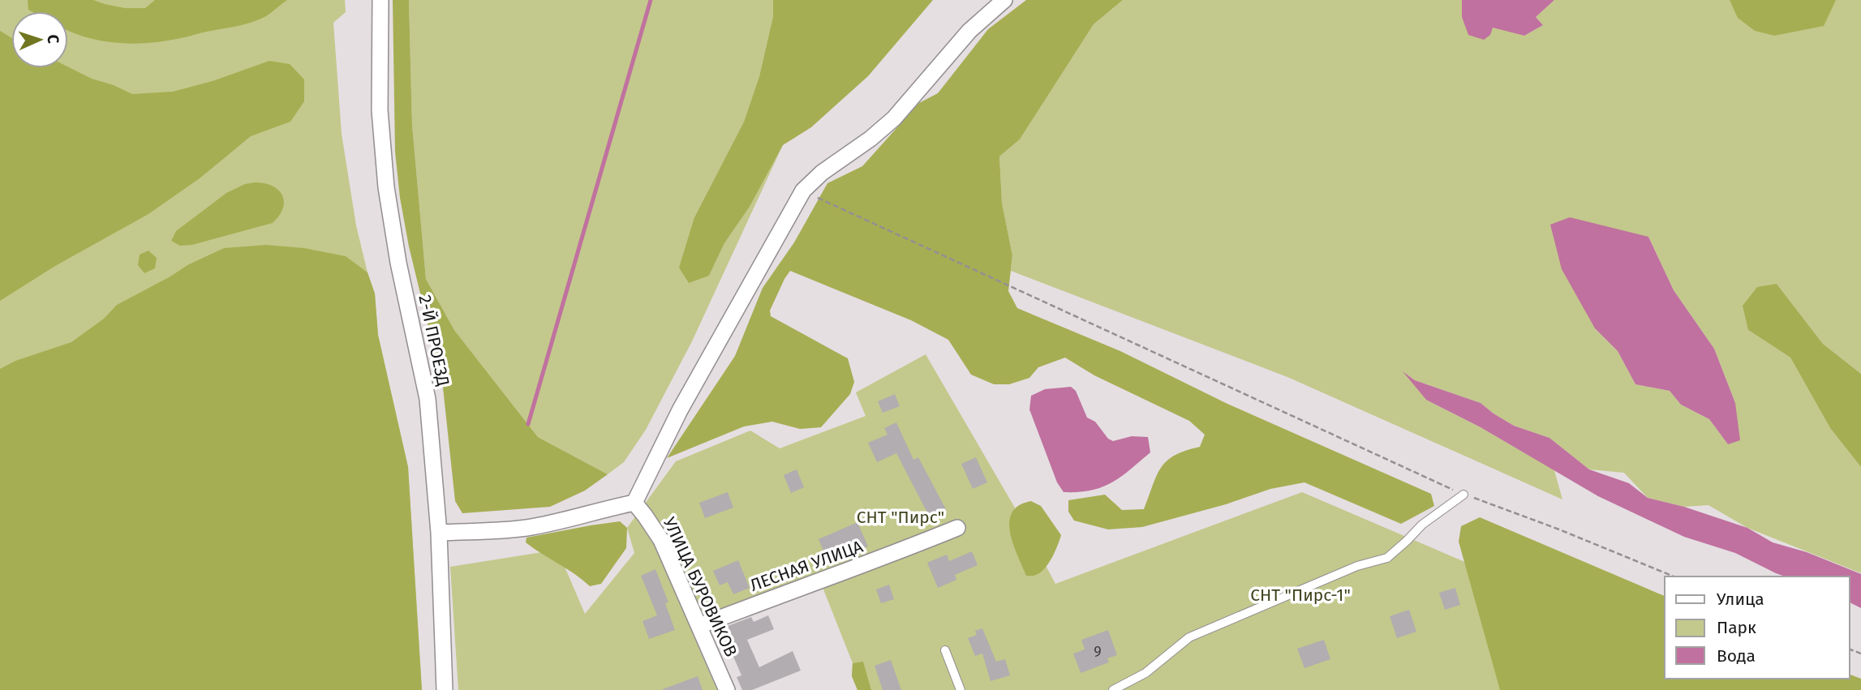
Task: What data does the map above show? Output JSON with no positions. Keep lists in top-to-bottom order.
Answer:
{
  "streets": {
    "street": ["2-Й ПРОЕЗД", "ЛЕСНАЯ УЛИЦА", "УЛИЦА БУРОВИКОВ"]
  },
  "crossings": [
    ["ЛЕСНАЯ УЛИЦА", "УЛИЦА БУРОВИКОВ"]
  ],
  "parks": ["СНТ \"Пирс\"", "СНТ \"Пирс-1\""],
  "house_numbers": ["9"],
  "legend": ["Улица", "Парк", "Вода"],
  "north": "right"
}
